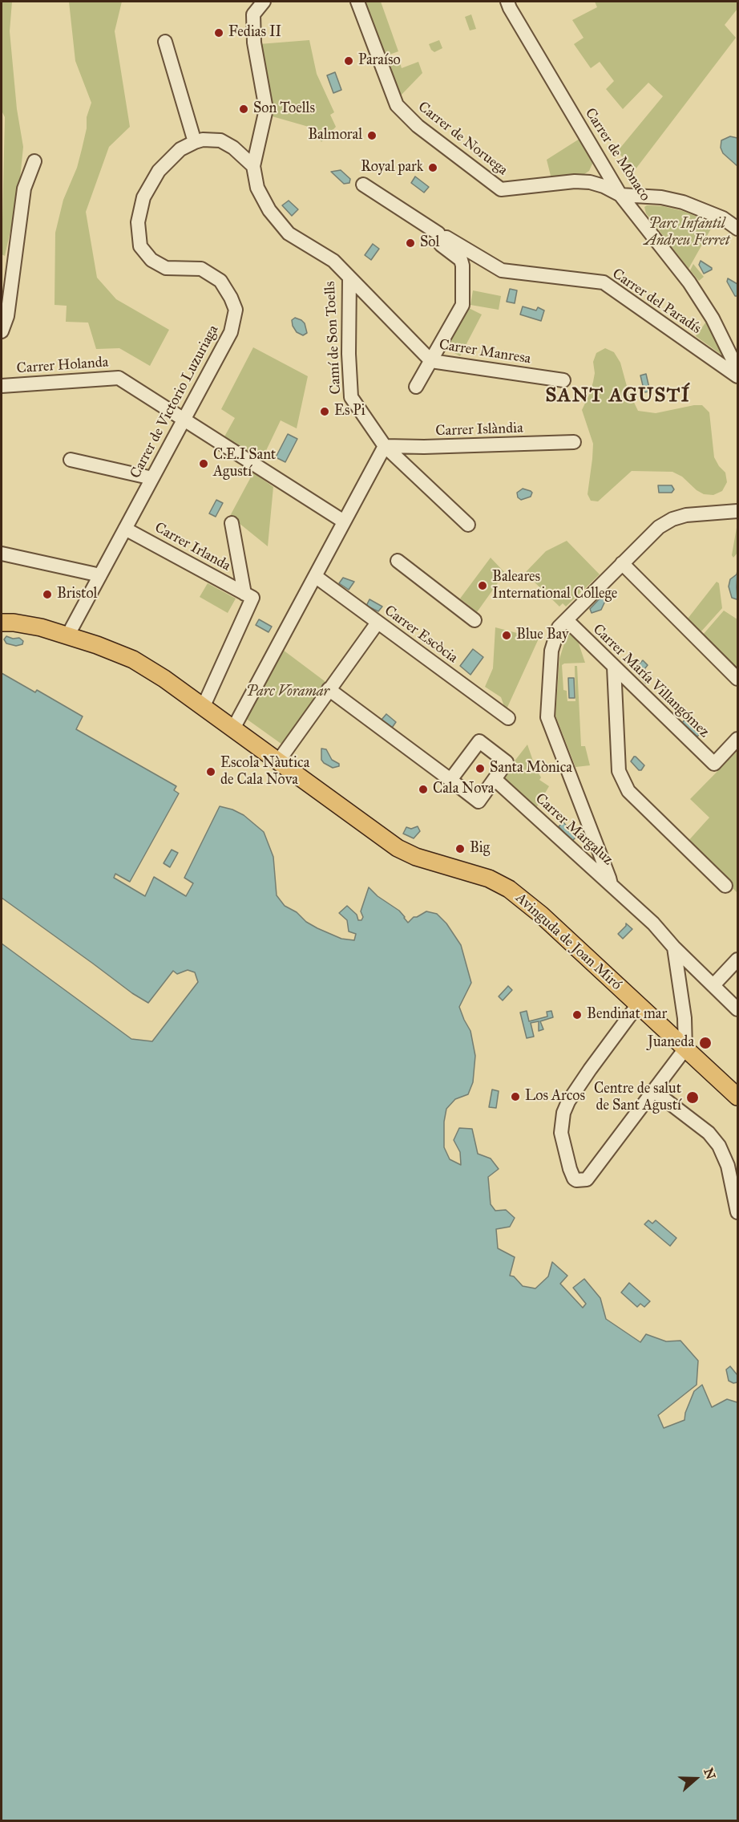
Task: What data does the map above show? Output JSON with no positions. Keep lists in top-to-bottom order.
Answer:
{
  "streets": {
    "main road": ["Avinguda de Joan Miró"],
    "street": [
      "Carrer de Noruega",
      "Carrer de Mònaco",
      "Carrer del Paradís",
      "Camí de Son Toells",
      "Carrer Manresa",
      "Carrer Holanda",
      "Carrer de Victorio Luzuriaga",
      "Carrer Islàndia",
      "Carrer Irlanda",
      "Carrer Escòcia",
      "Carrer María Villangómez",
      "Carrer Margaluz"
    ]
  },
  "crossings": [
    ["Carrer de Noruega", "Carrer de Mònaco"],
    ["Carrer de Mònaco", "Carrer del Paradís"],
    ["Camí de Son Toells", "Carrer Manresa"],
    ["Camí de Son Toells", "Carrer Islàndia"],
    ["Carrer Holanda", "Carrer de Victorio Luzuriaga"],
    ["Carrer de Victorio Luzuriaga", "Carrer Irlanda"],
    ["Carrer de Victorio Luzuriaga", "Avinguda de Joan Miró"],
    ["Carrer Irlanda", "Avinguda de Joan Miró"]
  ],
  "districts": ["SANT AGUSTÍ"],
  "parks": ["Parc Infantil Andreu Ferret", "Parc Voramar"],
  "places": [
    "Fedias II",
    "Paraíso",
    "Son Toells",
    "Balmoral",
    "Royal park",
    "Sol",
    "Es Pi",
    "C.E.I Sant Agustí",
    "Baleares International College",
    "Bristol",
    "Blue Bay",
    "Santa Mònica",
    "Escola Nàutica de Cala Nova",
    "Cala Nova",
    "Big",
    "Bendinat mar",
    "Juaneda",
    "Los Arcos",
    "Centre de salut de Sant Agustí"
  ],
  "north": "right"
}
